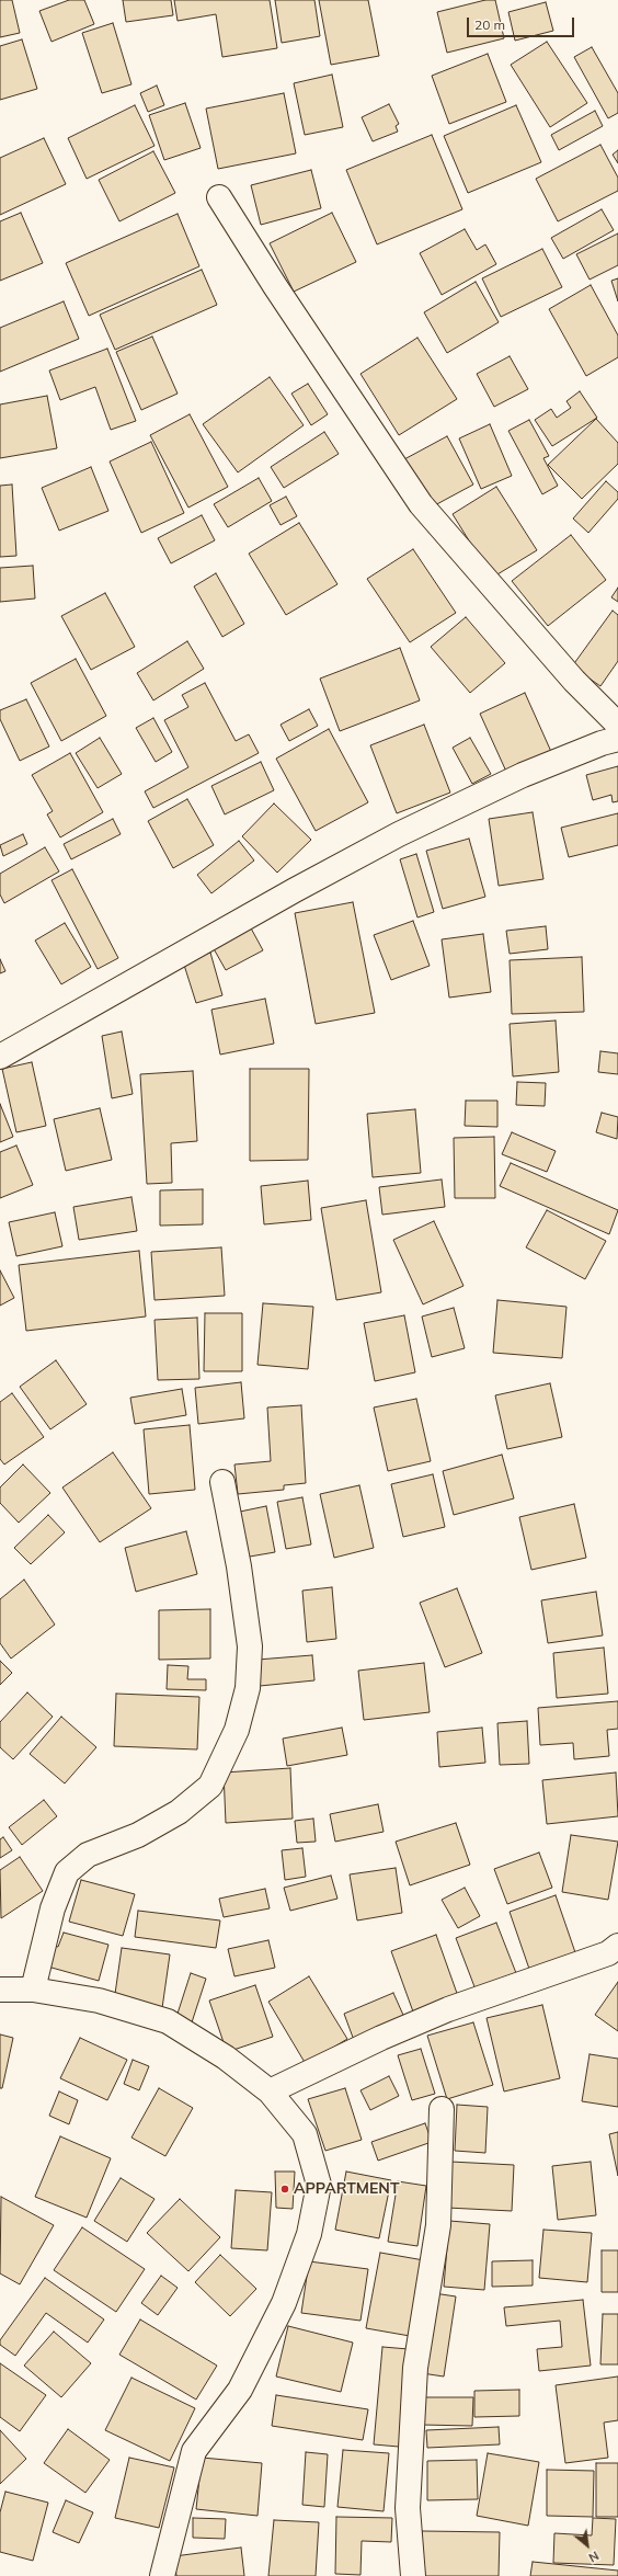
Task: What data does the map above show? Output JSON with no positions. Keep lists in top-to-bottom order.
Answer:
{
  "places": ["APPARTMENT"],
  "scale_bar": "20 m",
  "north": "bottom right"
}
